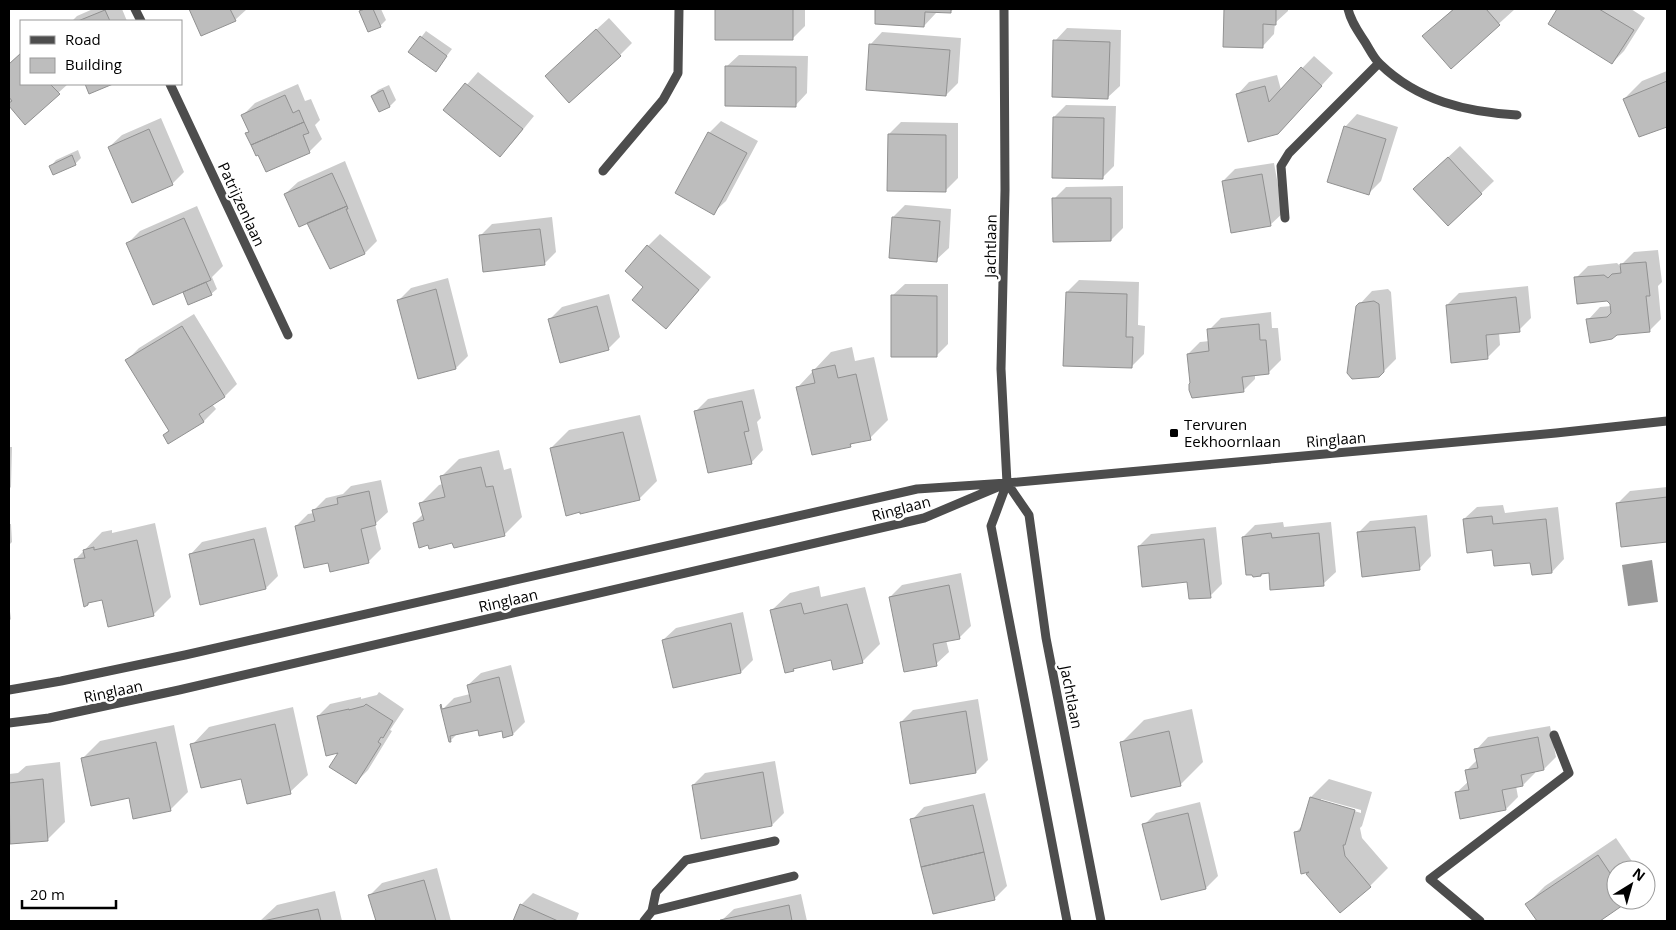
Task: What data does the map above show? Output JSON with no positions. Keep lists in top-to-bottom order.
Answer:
{
  "streets": {
    "street": ["Patrijzenlaan", "Jachtlaan", "Ringlaan"]
  },
  "crossings": [
    ["Jachtlaan", "Ringlaan"]
  ],
  "places": {
    "transit": ["Tervuren Eekhoornlaan"]
  },
  "legend": ["Road", "Building"],
  "scale_bar": "20 m",
  "north": "top right"
}
